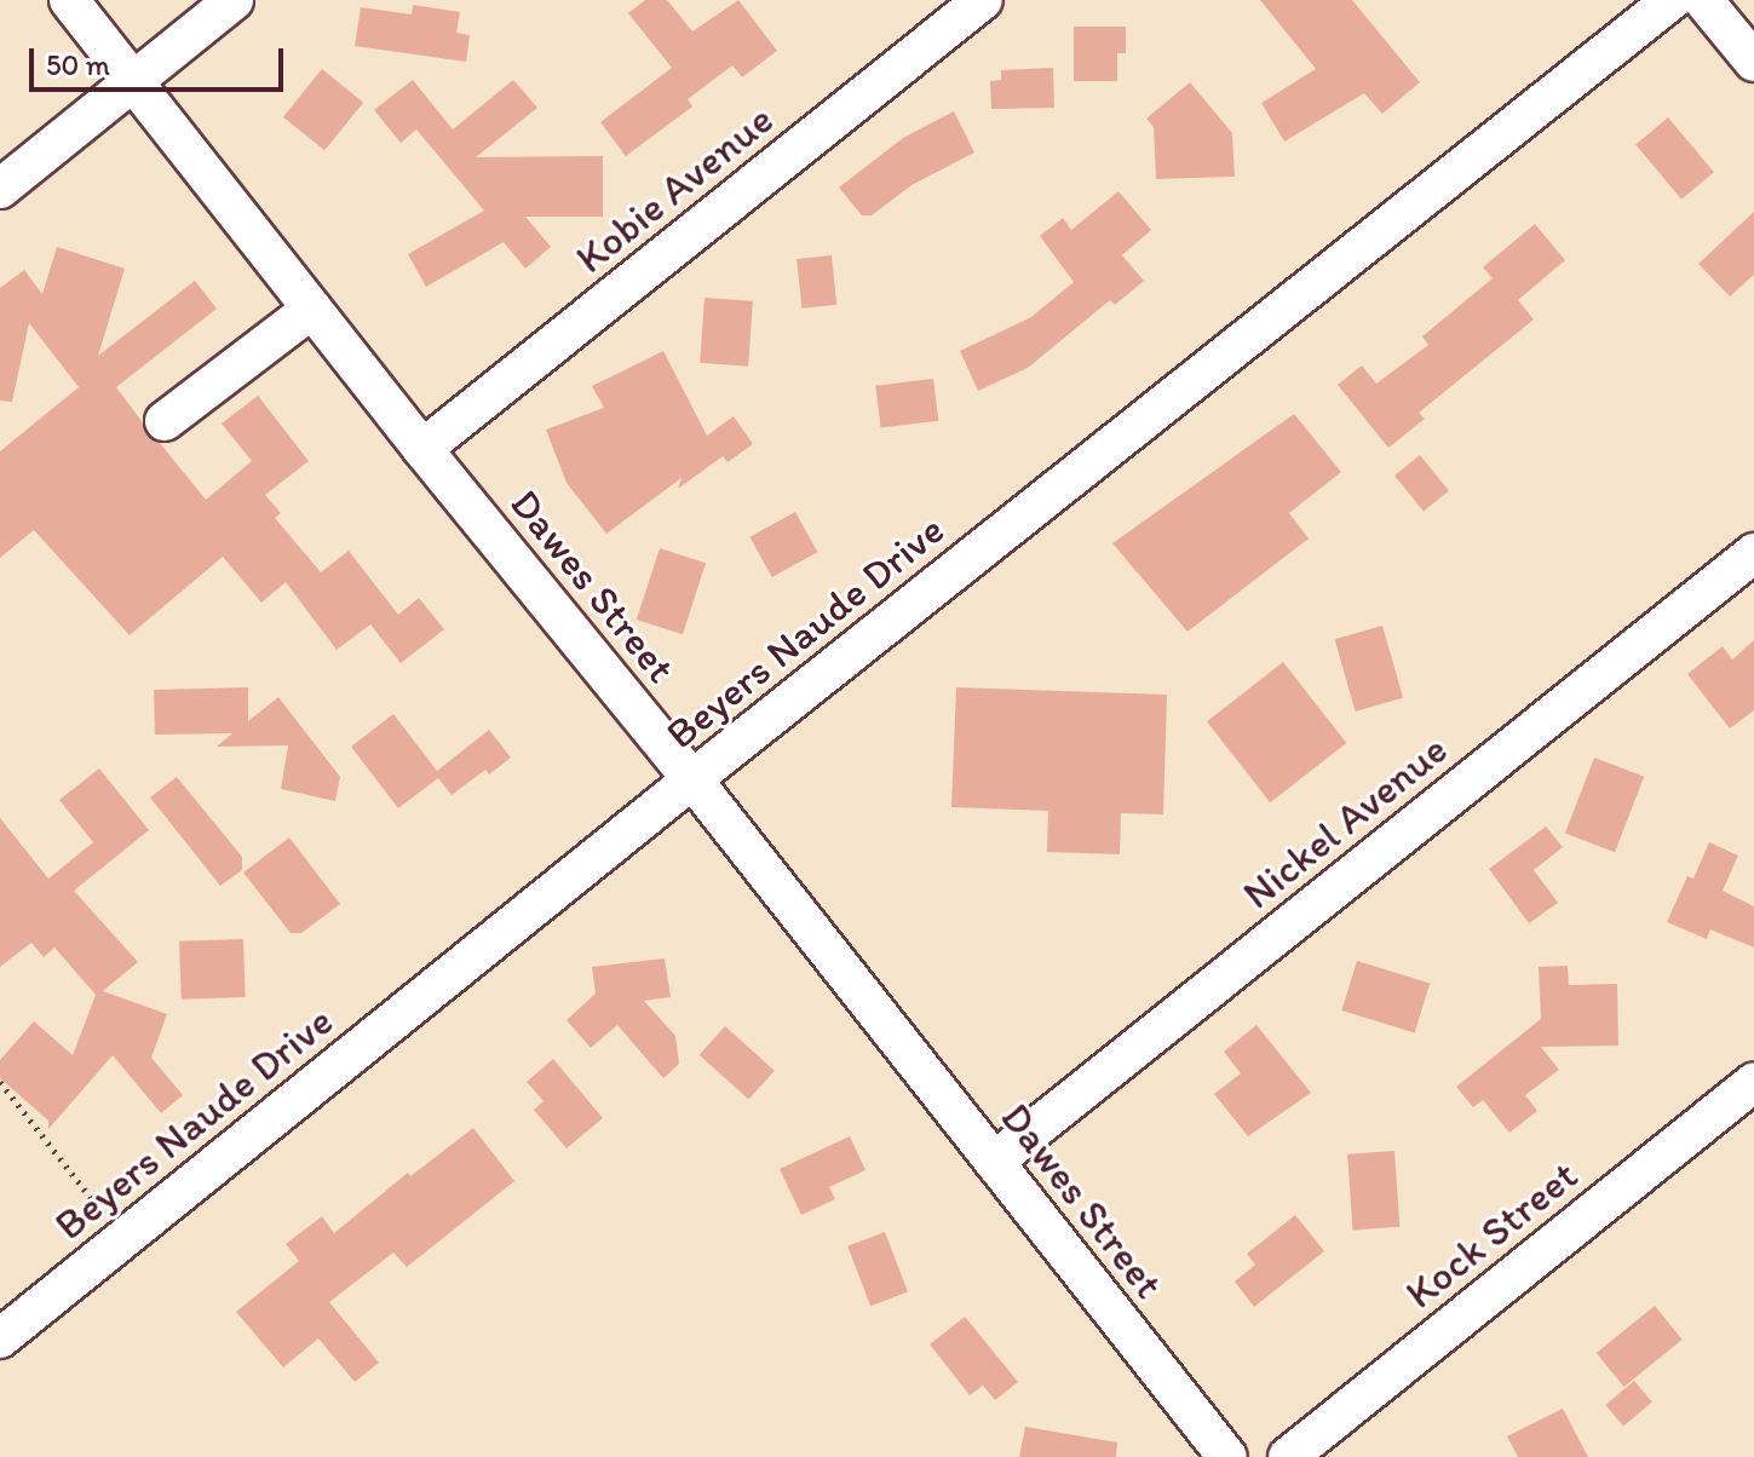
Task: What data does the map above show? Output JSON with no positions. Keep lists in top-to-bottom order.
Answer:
{
  "streets": {
    "street": [
      "Kobie Avenue",
      "Dawes Street",
      "Beyers Naude Drive",
      "Nickel Avenue",
      "Kock Street"
    ]
  },
  "crossings": [
    ["Kobie Avenue", "Dawes Street"],
    ["Dawes Street", "Beyers Naude Drive"],
    ["Dawes Street", "Nickel Avenue"]
  ],
  "scale_bar": "50 m"
}
